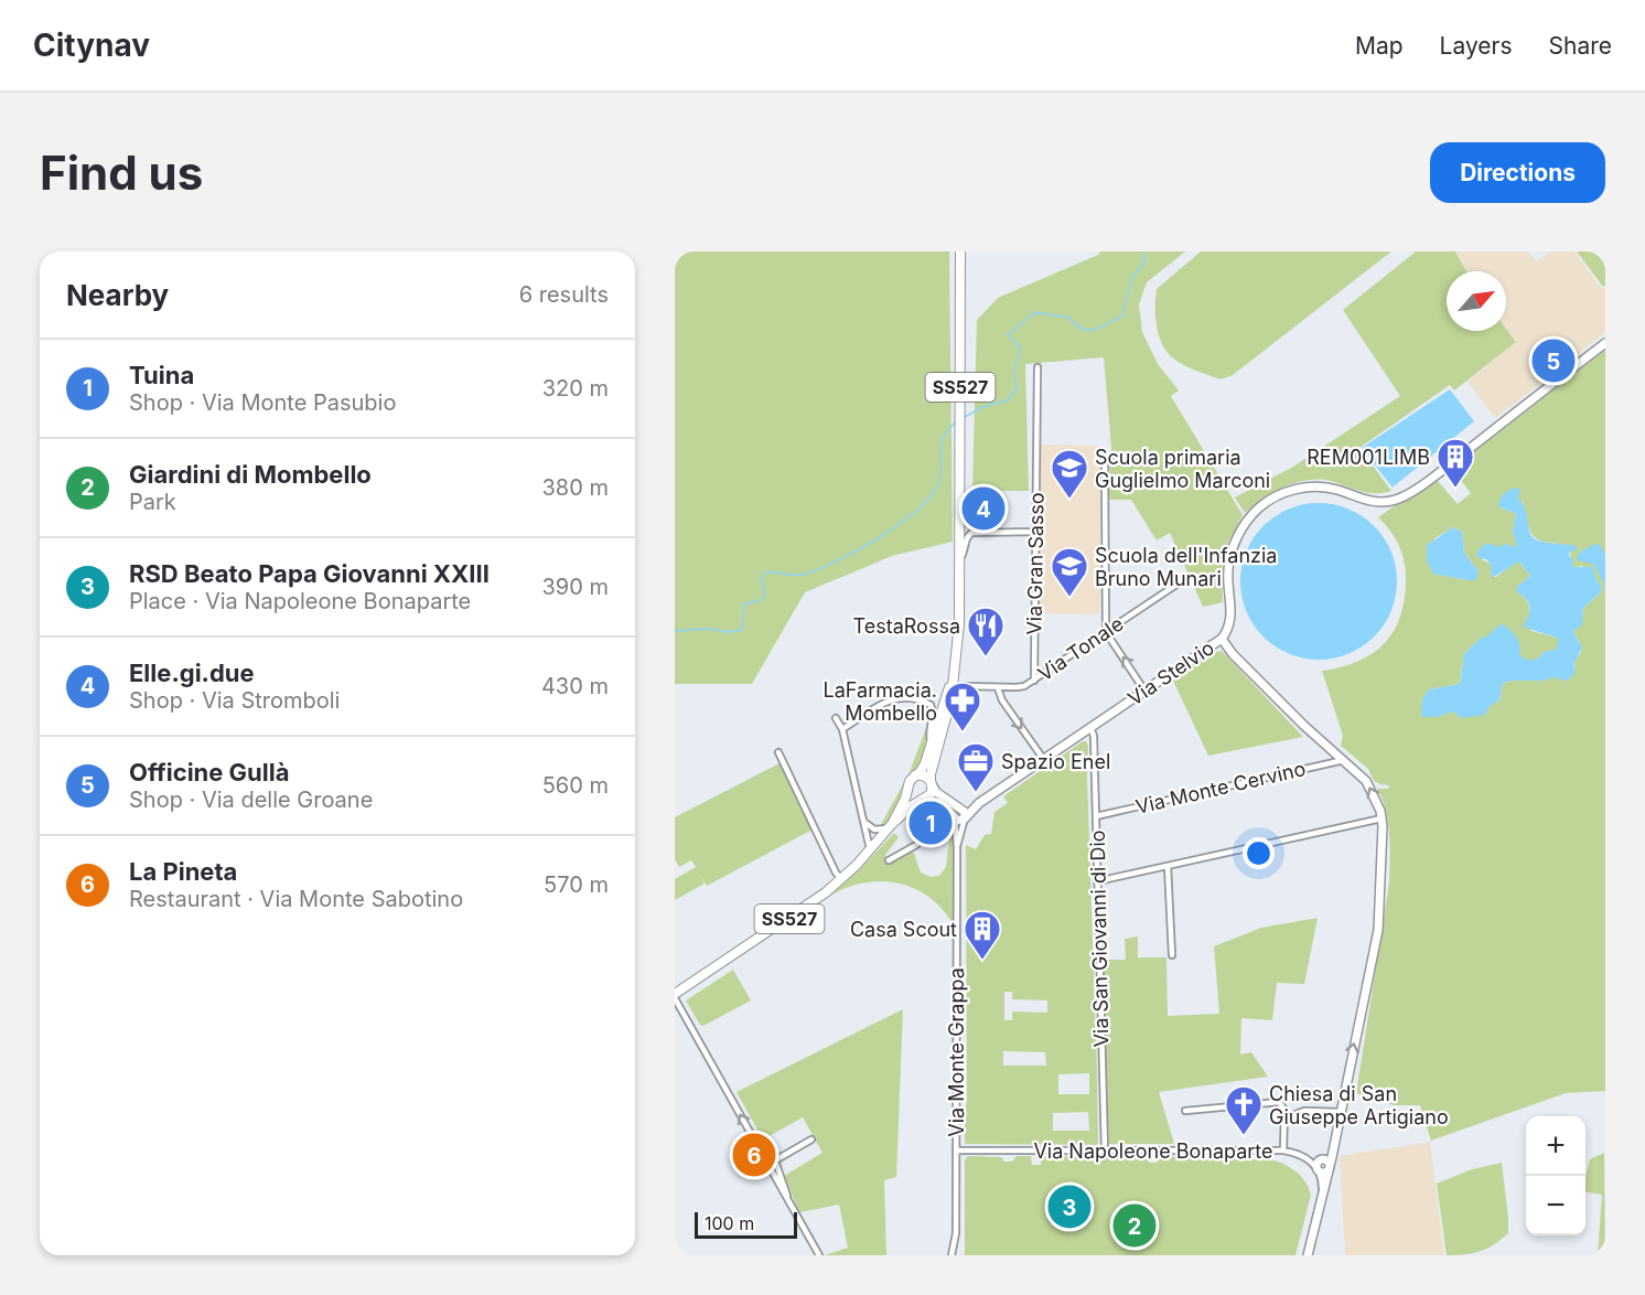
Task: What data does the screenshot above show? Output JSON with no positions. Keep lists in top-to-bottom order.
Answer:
{
  "streets": {
    "main road": ["SS527"],
    "street": [
      "Via Gran Sasso",
      "Via Tonale",
      "Via Stelvio",
      "Via Monte Cervino",
      "Via San Giovanni di Dio",
      "Via Monte Grappa",
      "Via Napoleone Bonaparte"
    ]
  },
  "crossings": [
    ["Via Gran Sasso", "Via Tonale"],
    ["Via Stelvio", "Via San Giovanni di Dio"],
    ["Via Stelvio", "Via Monte Grappa"],
    ["Via Monte Cervino", "Via San Giovanni di Dio"],
    ["Via San Giovanni di Dio", "Via Napoleone Bonaparte"],
    ["Via Monte Grappa", "Via Napoleone Bonaparte"]
  ],
  "places": {
    "building": ["REM001LIMB", "Casa Scout"],
    "school or university": ["Scuola primaria Guglielmo Marconi", "Scuola dell'Infanzia Bruno Munari"],
    "restaurant": ["TestaRossa"],
    "pharmacy": ["LaFarmacia. Mombello"],
    "office": ["Spazio Enel"],
    "church": ["Chiesa di San Giuseppe Artigiano"]
  },
  "scale_bar": "100 m",
  "north": "top right",
  "page": {
    "header": "Citynav",
    "nav": ["Map", "Layers", "Share"],
    "buttons": "Directions",
    "title": "Find us",
    "heading": ["Nearby", "6 results"],
    "pins": [
      "5",
      "4",
      "1",
      "6",
      "3",
      "2"
    ],
    "list": [
      {
        "mark": "1",
        "name": "Tuina",
        "note": "Shop · Via Monte Pasubio",
        "value": "320 m"
      },
      {
        "mark": "2",
        "name": "Giardini di Mombello",
        "note": "Park",
        "value": "380 m"
      },
      {
        "mark": "3",
        "name": "RSD Beato Papa Giovanni XXIII",
        "note": "Place · Via Napoleone Bonaparte",
        "value": "390 m"
      },
      {
        "mark": "4",
        "name": "Elle.gi.due",
        "note": "Shop · Via Stromboli",
        "value": "430 m"
      },
      {
        "mark": "5",
        "name": "Officine Gullà",
        "note": "Shop · Via delle Groane",
        "value": "560 m"
      },
      {
        "mark": "6",
        "name": "La Pineta",
        "note": "Restaurant · Via Monte Sabotino",
        "value": "570 m"
      }
    ],
    "map_buttons": ["+", "−"],
    "scale": "100 m"
  }
}
